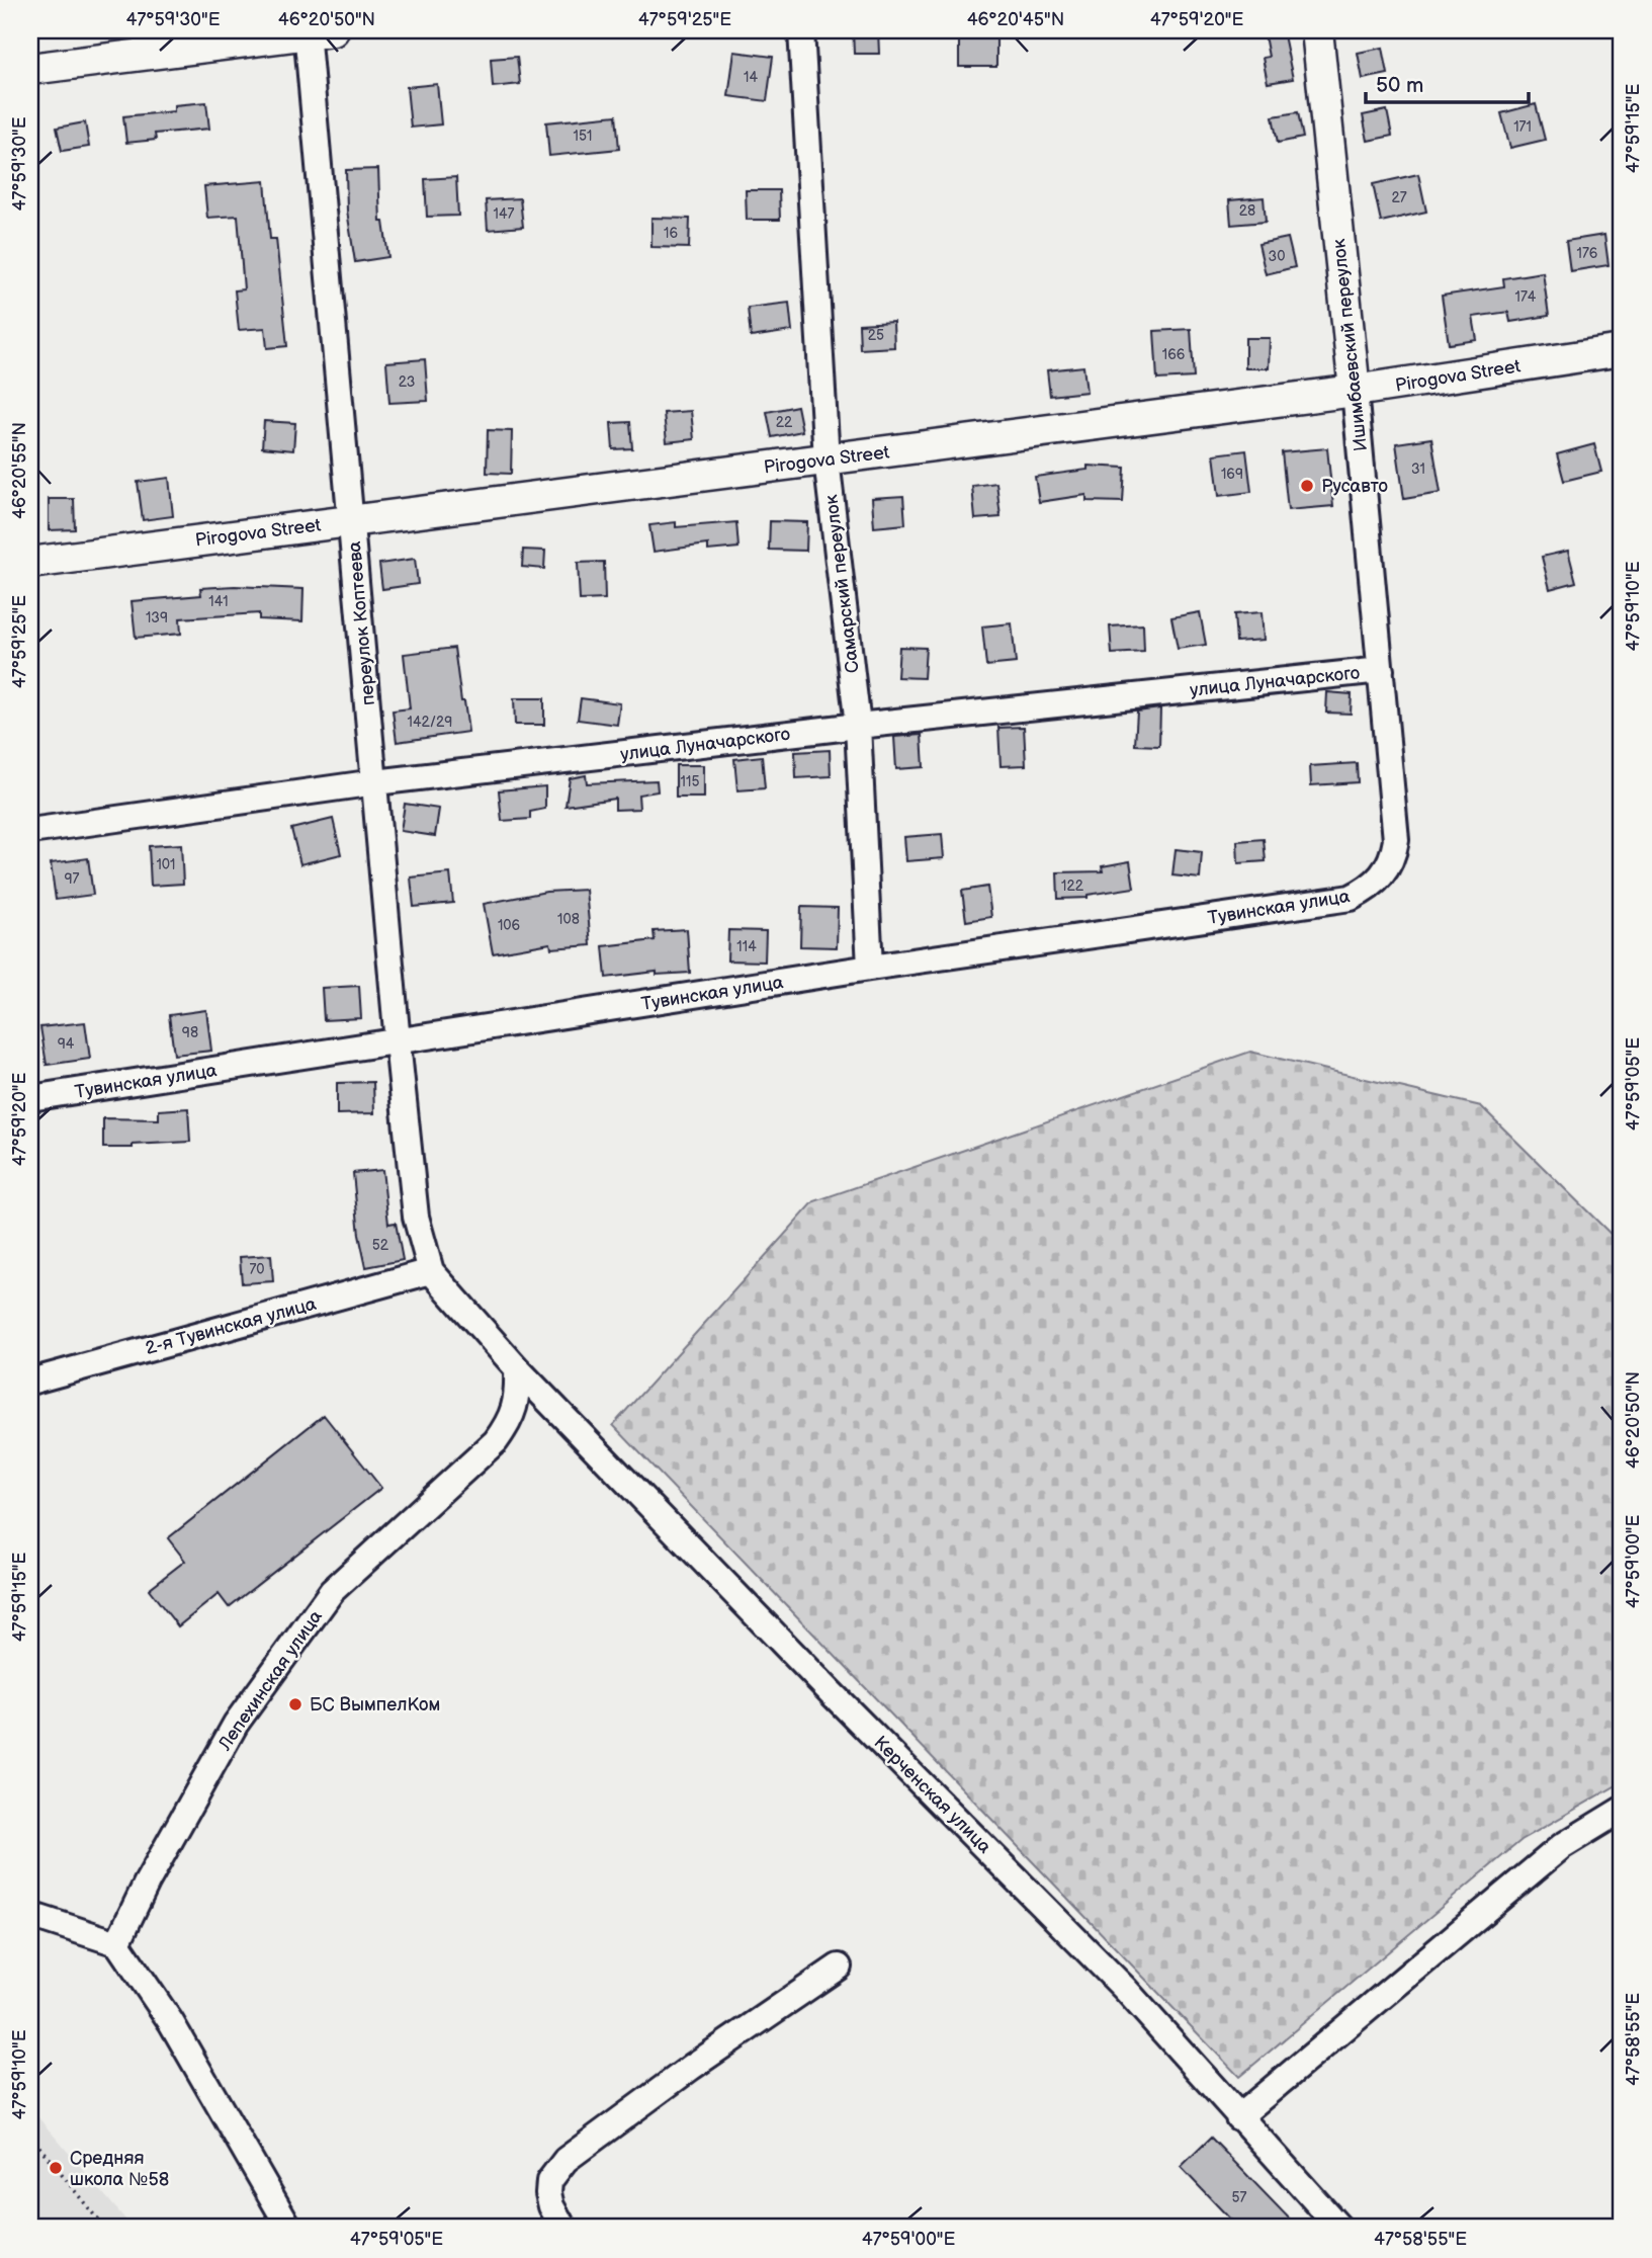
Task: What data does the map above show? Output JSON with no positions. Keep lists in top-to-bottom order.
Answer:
{
  "streets": {
    "main road": ["Ишимбаевский переулок", "Pirogova Street"],
    "street": [
      "Самарский переулок",
      "переулок Коптеева",
      "улица Луначарского",
      "Тувинская улица",
      "2-я Тувинская улица",
      "Лепехинская улица",
      "Керченская улица"
    ]
  },
  "crossings": [
    ["Ишимбаевский переулок", "Pirogova Street"],
    ["Ишимбаевский переулок", "улица Луначарского"],
    ["Ишимбаевский переулок", "Тувинская улица"],
    ["Pirogova Street", "Самарский переулок"],
    ["Pirogova Street", "переулок Коптеева"],
    ["Самарский переулок", "улица Луначарского"],
    ["Самарский переулок", "Тувинская улица"],
    ["переулок Коптеева", "улица Луначарского"],
    ["переулок Коптеева", "Тувинская улица"],
    ["переулок Коптеева", "2-я Тувинская улица"],
    ["Лепехинская улица", "Керченская улица"]
  ],
  "places": ["Русавто", "БС ВымпелКом", "Средняя школа №58"],
  "house_numbers": [
    "14",
    "171",
    "151",
    "27",
    "28",
    "147",
    "16",
    "176",
    "30",
    "174",
    "25",
    "166",
    "23",
    "22",
    "31",
    "169",
    "141",
    "139",
    "142/29",
    "115",
    "101",
    "97",
    "122",
    "108",
    "106",
    "114",
    "98",
    "94",
    "52",
    "70",
    "57"
  ],
  "scale_bar": "50 m",
  "coordinates": [
    "47°59'30\"E",
    "46°20'50\"N",
    "47°59'25\"E",
    "46°20'45\"N",
    "47°59'20\"E",
    "47°59'15\"E",
    "46°20'55\"N",
    "47°59'10\"E",
    "47°59'05\"E",
    "47°59'00\"E",
    "47°58'55\"E"
  ]
}
